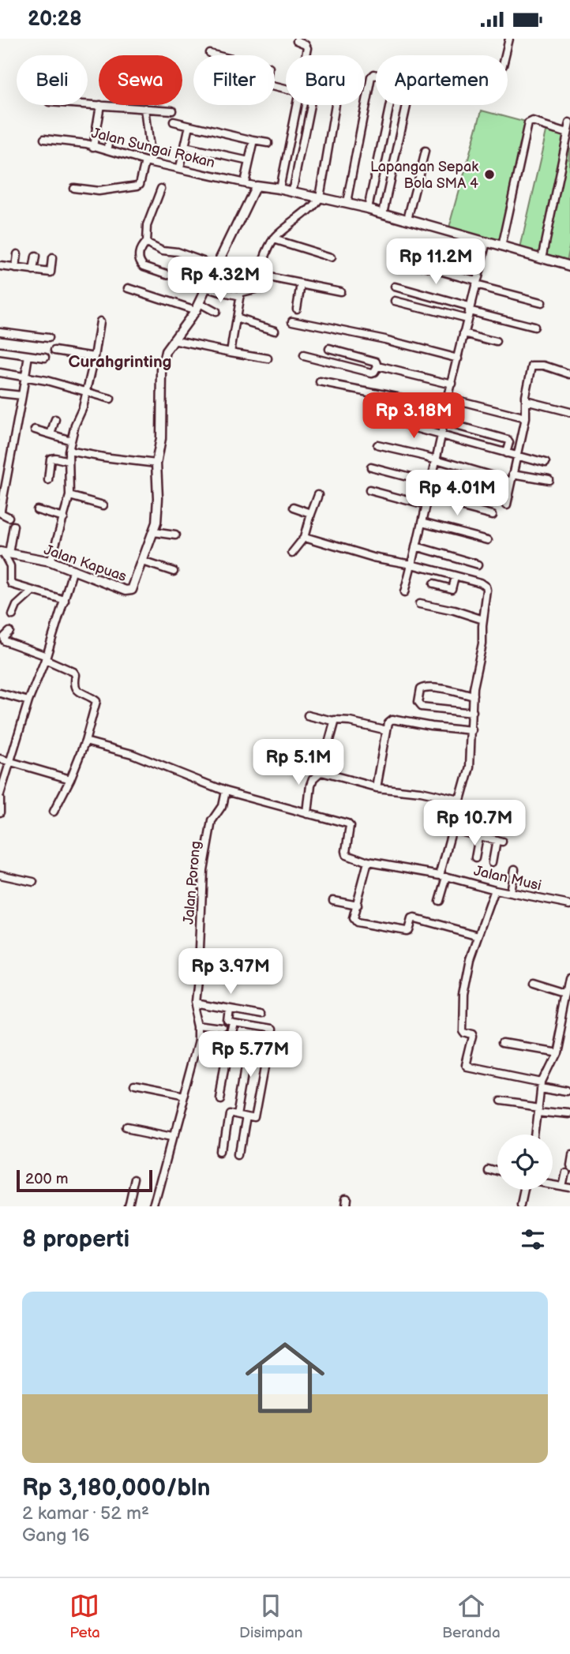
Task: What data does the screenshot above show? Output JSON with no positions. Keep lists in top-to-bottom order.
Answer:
{
  "streets": {
    "main road": ["Jalan Kapuas"],
    "street": ["Jalan Sungai Rokan", "Jalan Musi", "Jalan Porong"]
  },
  "crossings": [
    ["Jalan Musi", "Jalan Porong"]
  ],
  "districts": ["Curahgrinting"],
  "places": ["Lapangan Sepak Bola SMA 4"],
  "scale_bar": "200 m",
  "page": {
    "status": "20:28",
    "chip": [
      "Beli",
      "Sewa",
      "Filter",
      "Baru",
      "Apartemen"
    ],
    "price": [
      "Rp 11.2M",
      "Rp 4.32M",
      "Rp 3.18M",
      "Rp 4.01M",
      "Rp 5.1M",
      "Rp 10.7M",
      "Rp 3.97M",
      "Rp 5.77M"
    ],
    "scale": "200 m",
    "heading": "8 properti",
    "list": [
      {
        "name": "Rp 3,180,000/bln",
        "note": "2 kamar · 52 m² · Gang 16"
      }
    ],
    "tabs": ["Peta", "Disimpan", "Beranda"]
  }
}
